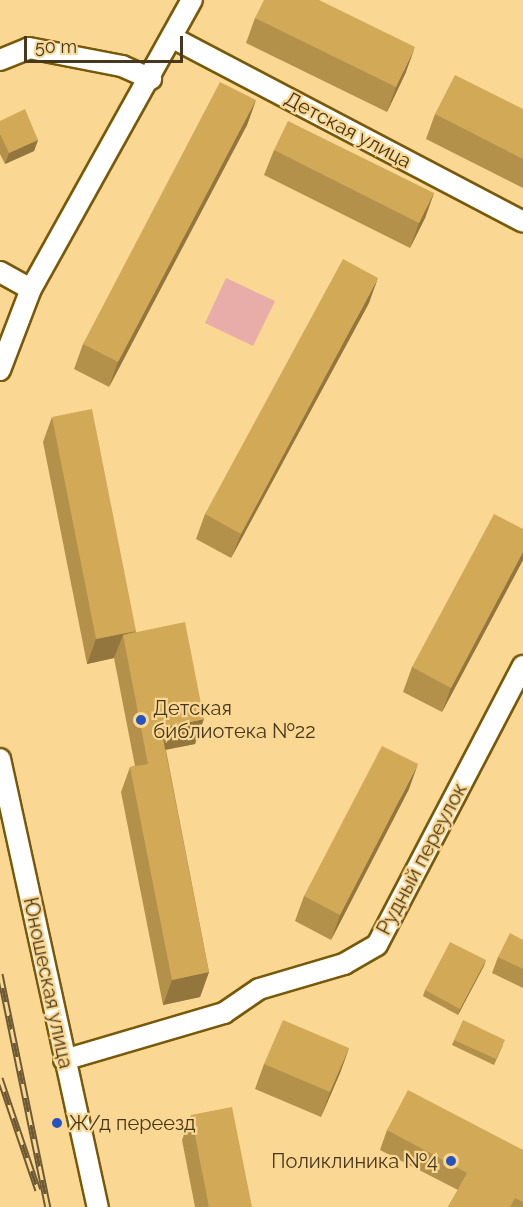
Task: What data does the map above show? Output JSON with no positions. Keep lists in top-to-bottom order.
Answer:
{
  "streets": {
    "street": ["Детская улица", "Рудный переулок", "Юношеская улица"]
  },
  "crossings": [
    ["Рудный переулок", "Юношеская улица"]
  ],
  "places": ["Детская библиотека №22", "Ж/д переезд", "Поликлиника №4"],
  "scale_bar": "50 m"
}
